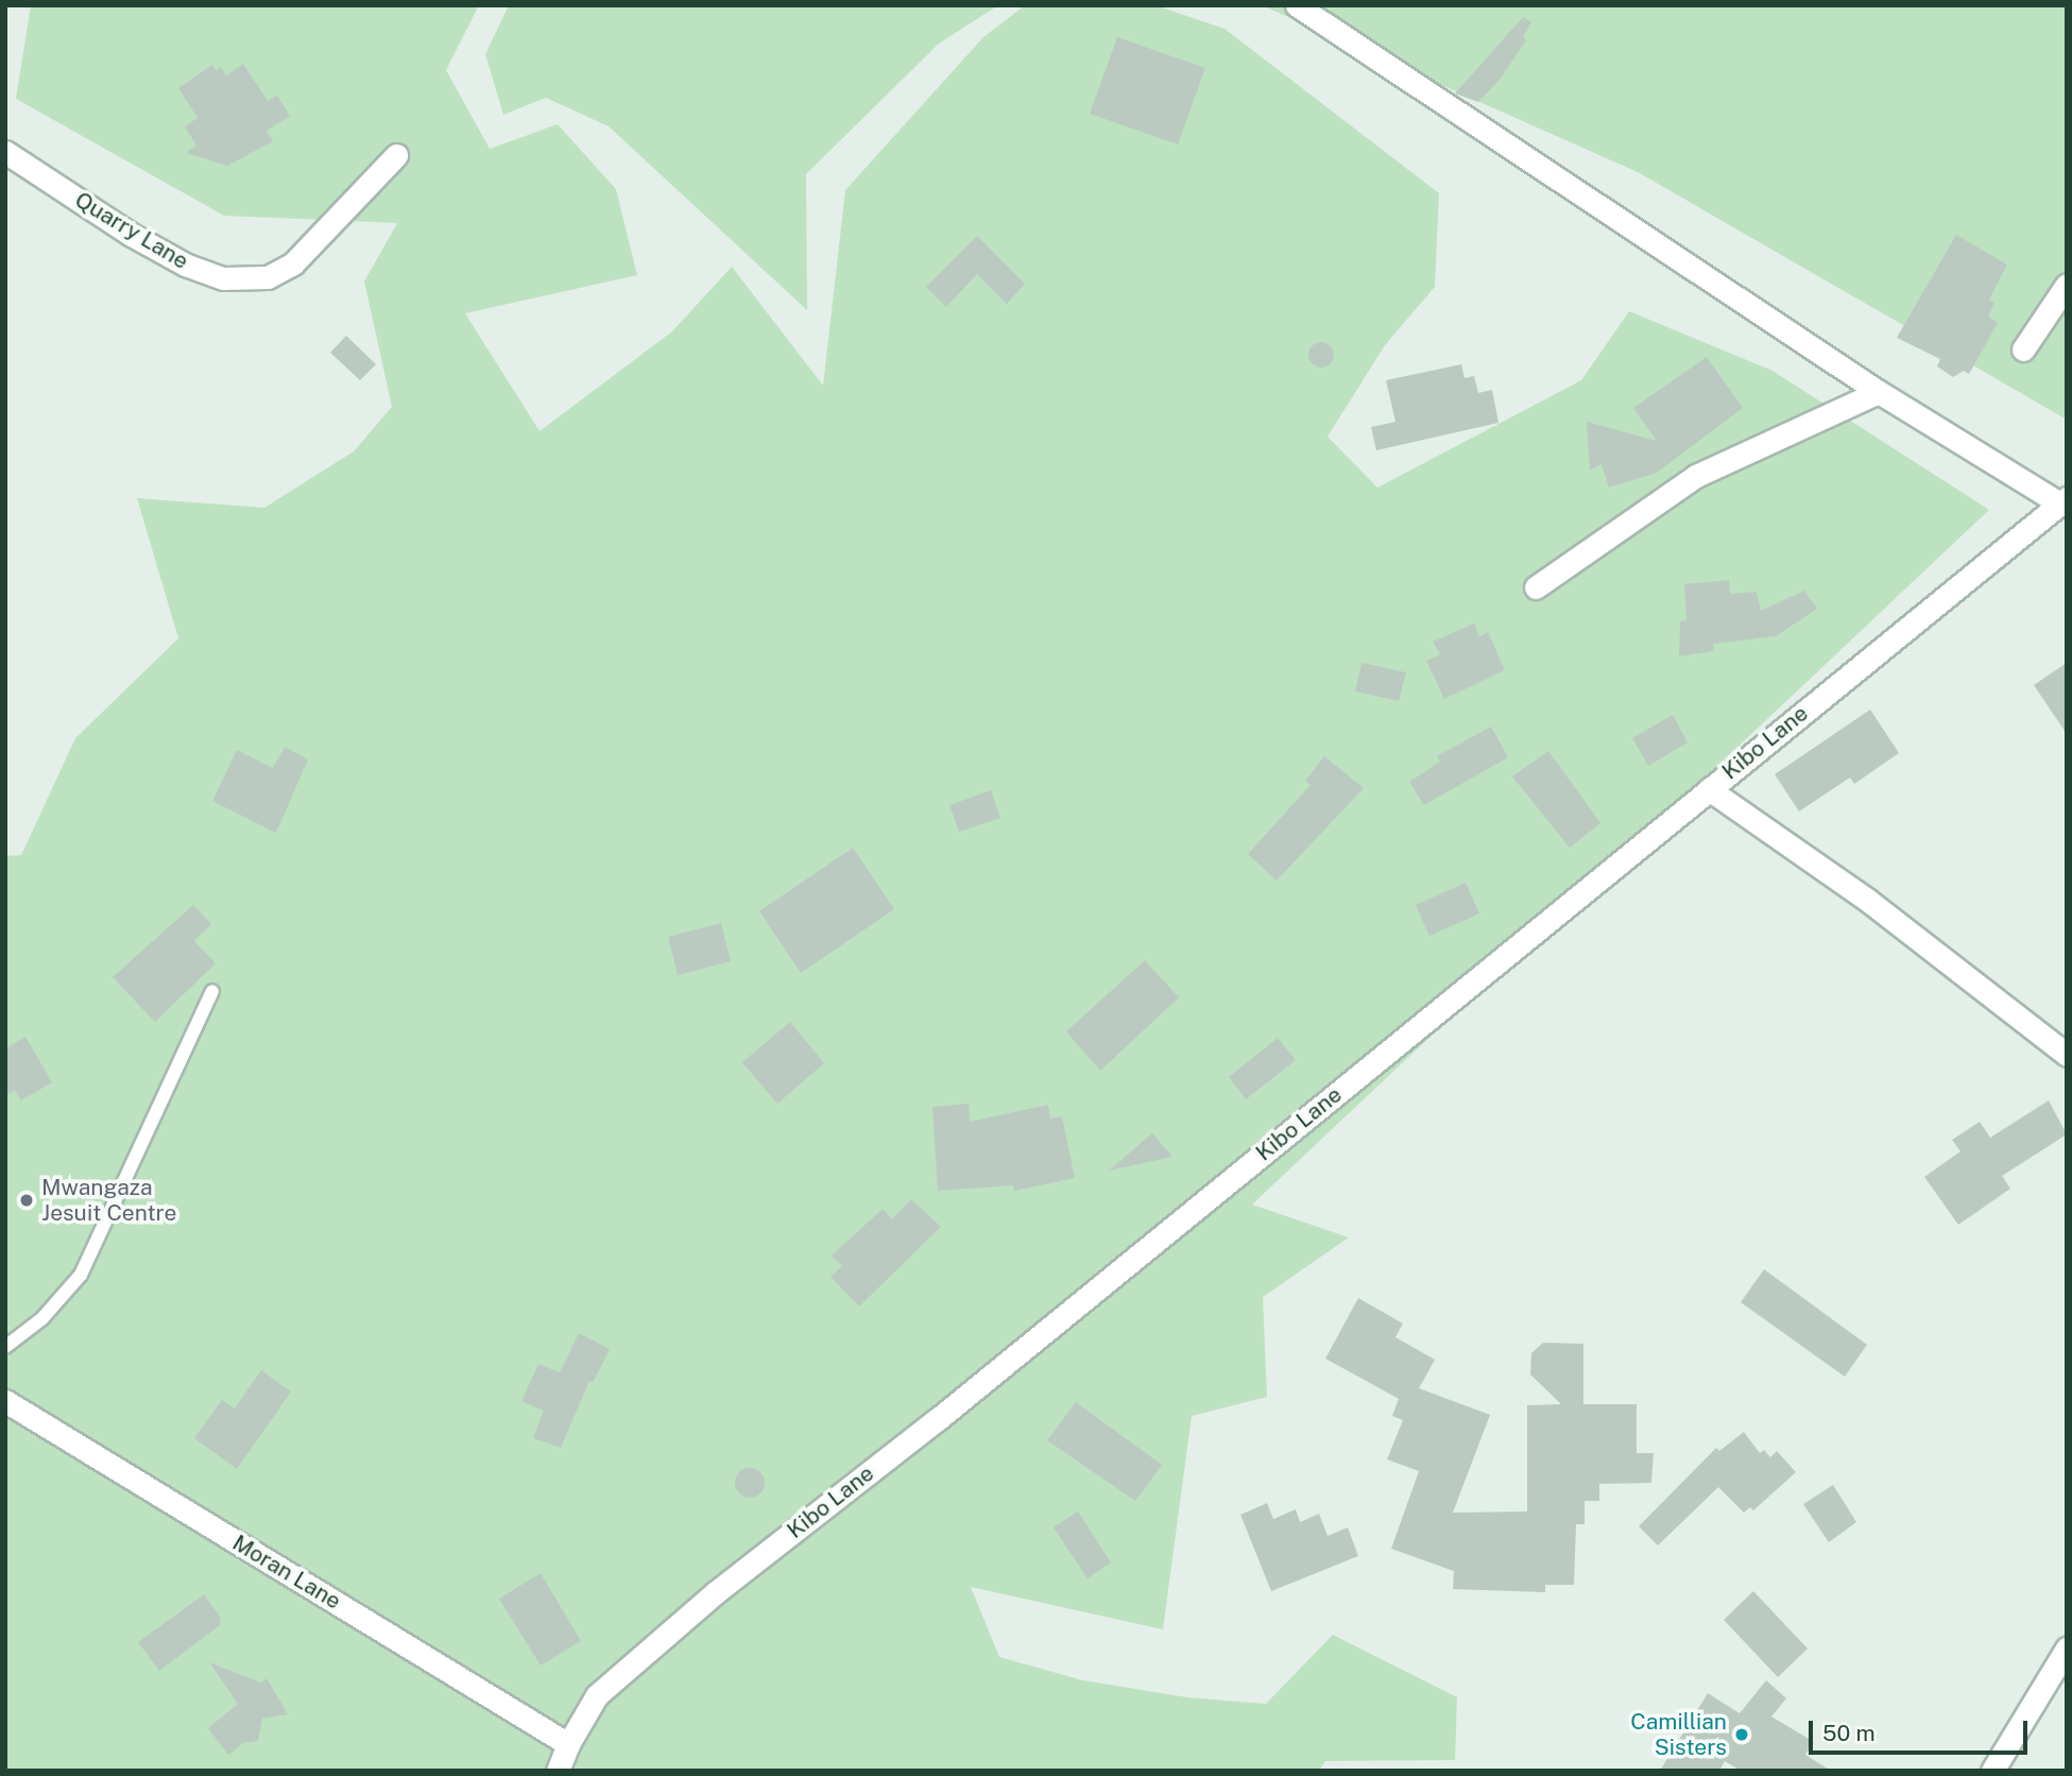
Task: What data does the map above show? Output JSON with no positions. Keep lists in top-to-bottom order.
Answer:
{
  "streets": {
    "street": ["Quarry Lane", "Kibo Lane", "Moran Lane"]
  },
  "crossings": [
    ["Kibo Lane", "Moran Lane"]
  ],
  "places": ["Mwangaza Jesuit Centre", "Camillian Sisters"],
  "scale_bar": "50 m"
}
